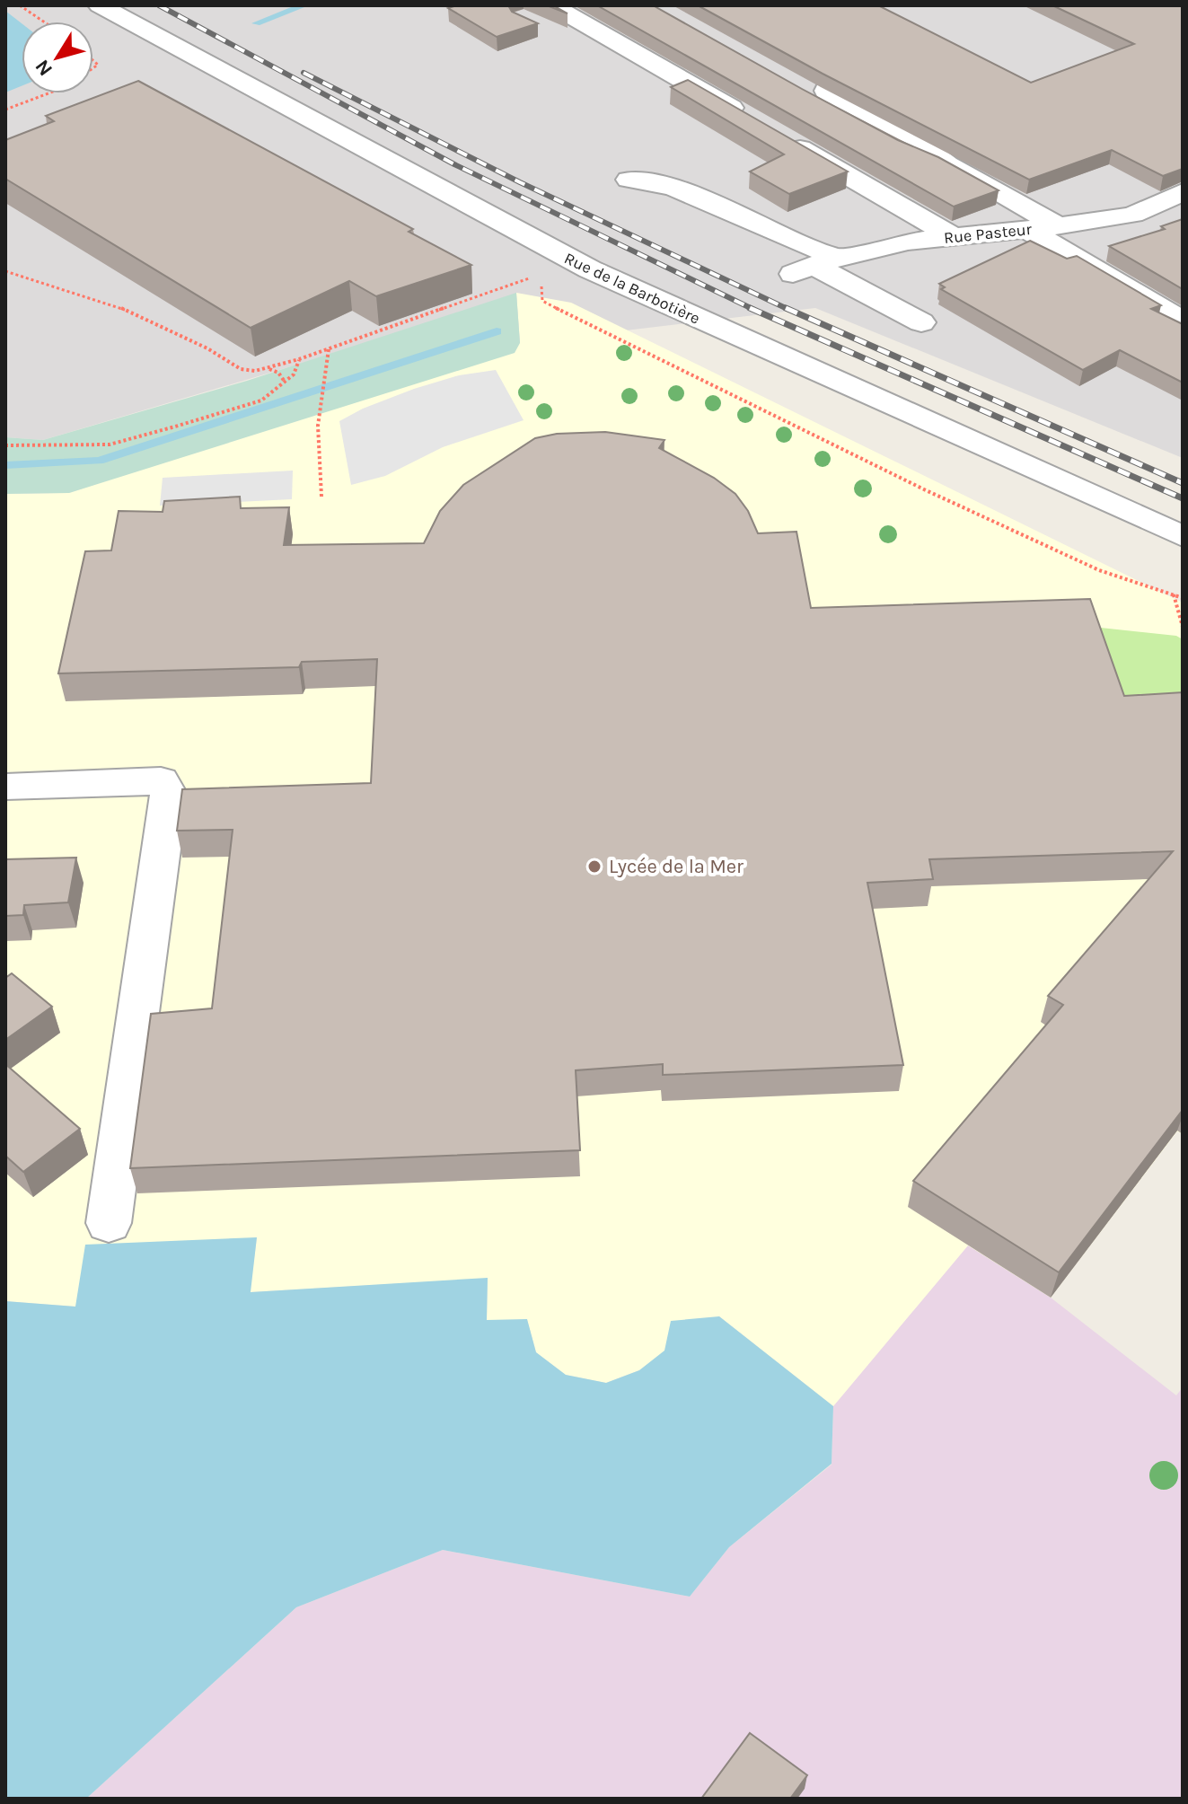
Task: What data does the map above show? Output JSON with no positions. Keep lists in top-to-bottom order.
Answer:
{
  "streets": {
    "street": ["Rue Pasteur", "Rue de la Barbotière"]
  },
  "places": ["Lycée de la Mer"],
  "north": "bottom left"
}
